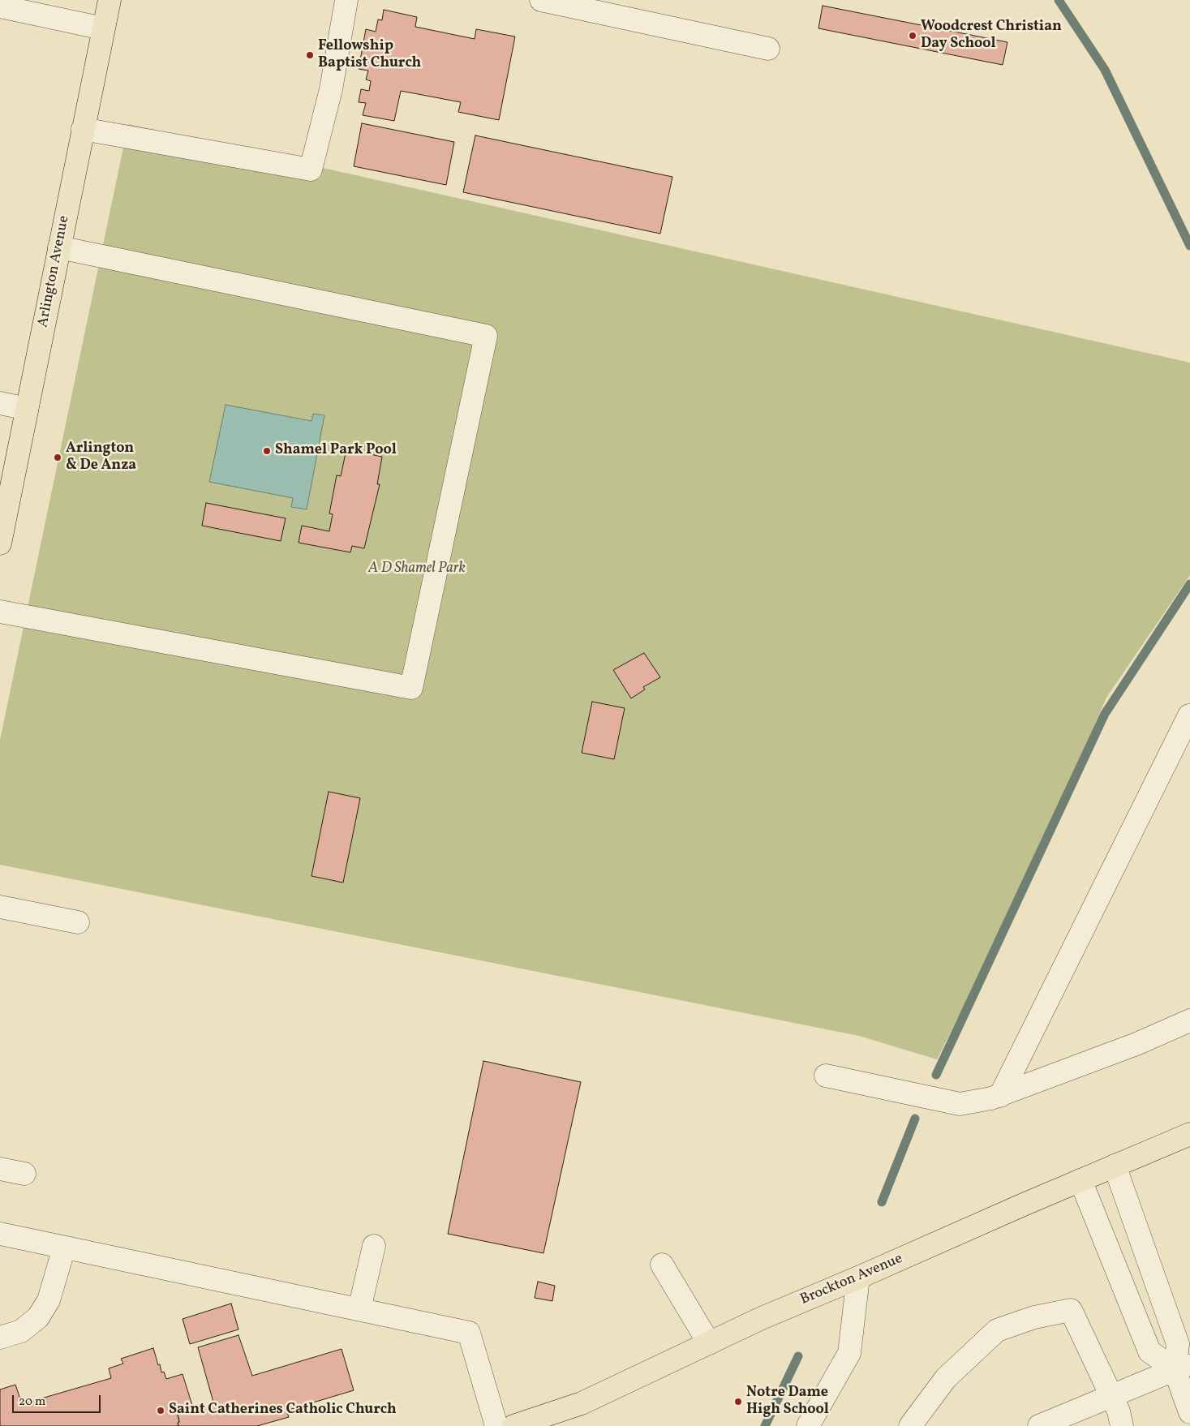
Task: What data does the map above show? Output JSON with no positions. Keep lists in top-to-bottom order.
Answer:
{
  "streets": {
    "main road": ["Arlington Avenue", "Brockton Avenue"]
  },
  "parks": ["A D Shamel Park"],
  "places": [
    "Woodcrest Christian Day School",
    "Fellowship Baptist Church",
    "Shamel Park Pool",
    "Arlington & De Anza",
    "Notre Dame High School",
    "Saint Catherines Catholic Church"
  ],
  "scale_bar": "20 m"
}
